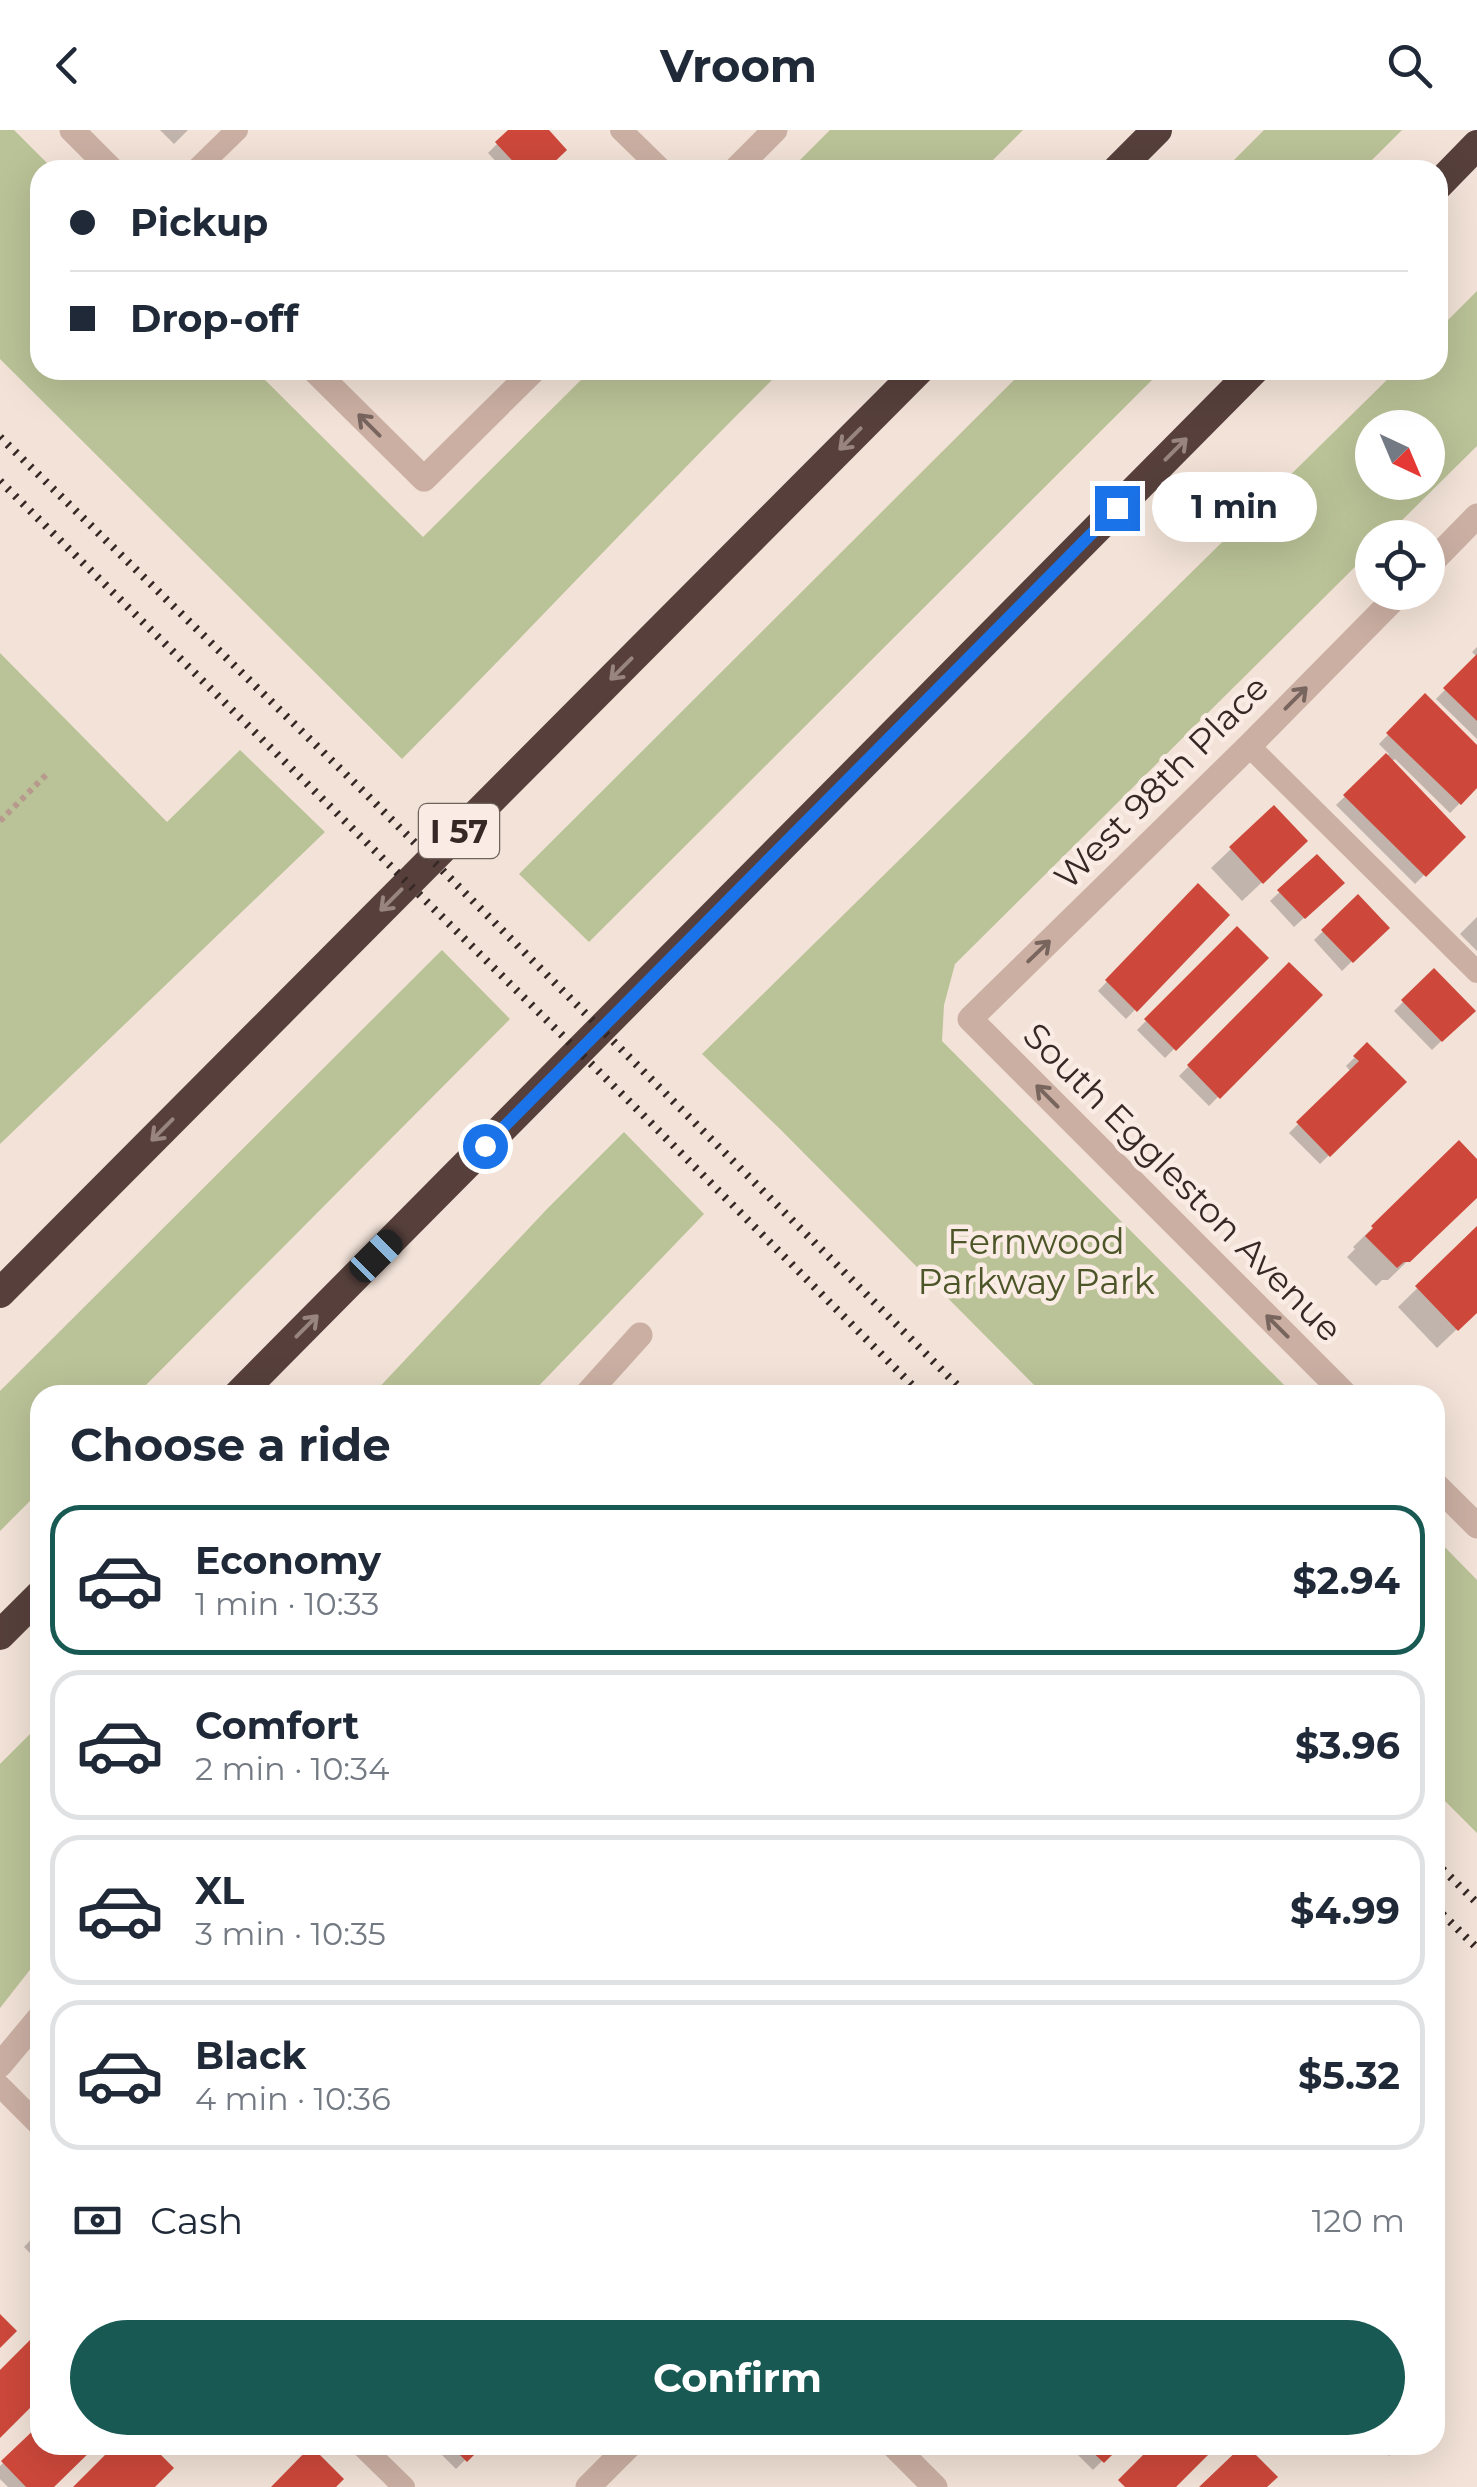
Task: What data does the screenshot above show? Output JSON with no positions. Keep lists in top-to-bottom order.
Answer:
{
  "streets": {
    "highway": ["I 57"],
    "street": ["West 98th Place", "South Eggleston Avenue"]
  },
  "crossings": [
    ["West 98th Place", "South Eggleston Avenue"]
  ],
  "one_way": ["West 98th Place", "South Eggleston Avenue"],
  "parks": ["Fernwood Parkway Park"],
  "north": "bottom right",
  "page": {
    "header": "Vroom",
    "banner": ["Pickup", "Drop-off"],
    "bubble": "1 min",
    "heading": "Choose a ride",
    "list": [
      {
        "name": "Economy",
        "note": "1 min · 10:33",
        "value": "$2.94"
      },
      {
        "name": "Comfort",
        "note": "2 min · 10:34",
        "value": "$3.96"
      },
      {
        "name": "XL",
        "note": "3 min · 10:35",
        "value": "$4.99"
      },
      {
        "name": "Black",
        "note": "4 min · 10:36",
        "value": "$5.32"
      }
    ],
    "pay": ["Cash", "120 m"],
    "buttons": "Confirm"
  }
}
